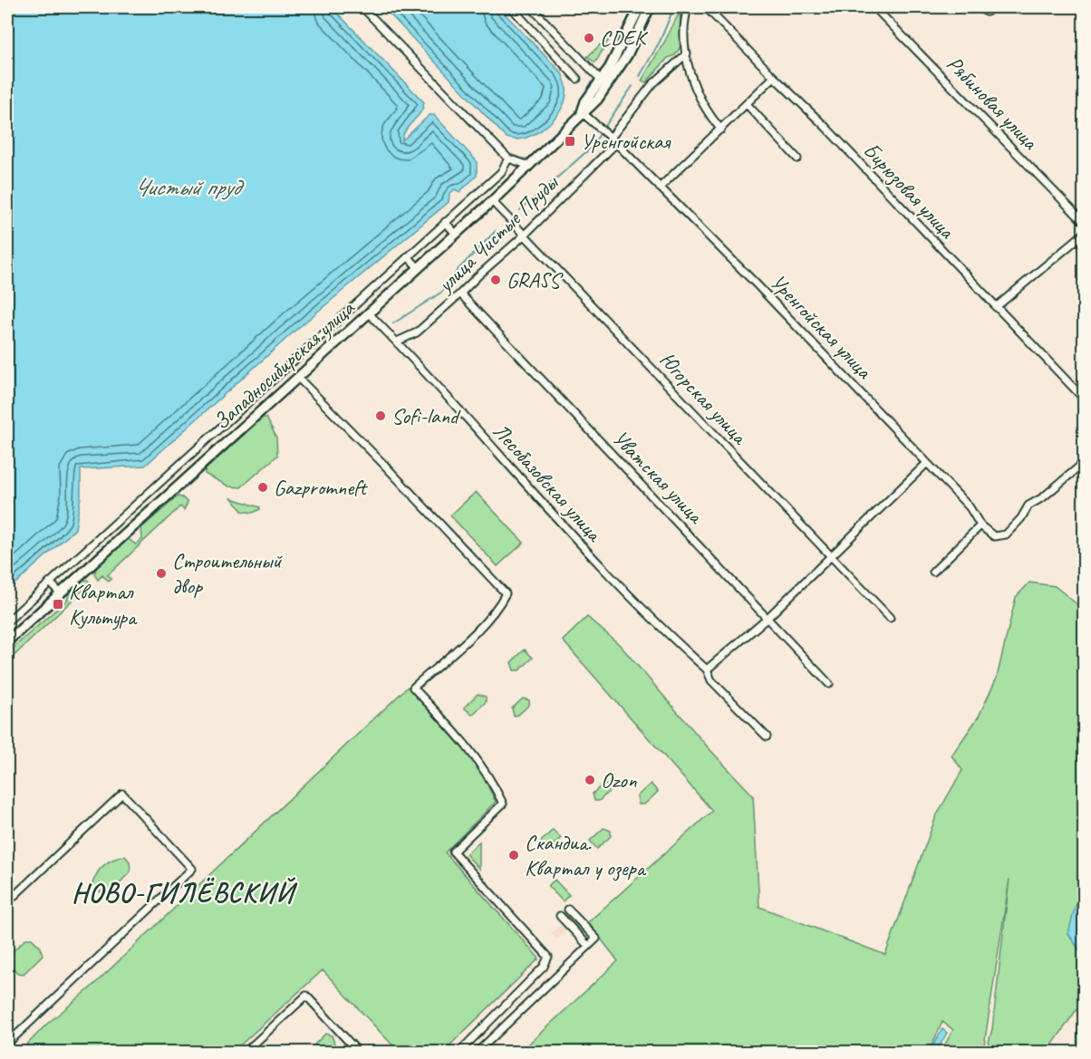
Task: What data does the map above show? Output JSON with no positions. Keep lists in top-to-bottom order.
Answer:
{
  "streets": {
    "main road": ["Западносибирская улица"],
    "street": [
      "Рябиновая улица",
      "Бирюзовая улица",
      "улица Чистые Пруды",
      "Уренгойская улица",
      "Югорская улица",
      "Уватская улица",
      "Лесобазовская улица"
    ]
  },
  "crossings": [
    ["улица Чистые Пруды", "Уренгойская улица"],
    ["улица Чистые Пруды", "Югорская улица"],
    ["улица Чистые Пруды", "Уватская улица"],
    ["улица Чистые Пруды", "Лесобазовская улица"],
    ["Уренгойская улица", "Западносибирская улица"],
    ["Западносибирская улица", "Югорская улица"],
    ["Западносибирская улица", "Лесобазовская улица"]
  ],
  "districts": ["НОВО-ГИЛЁВСКИЙ"],
  "water": ["Чистый пруд"],
  "places": {
    "other": [
      "CDEK",
      "GRASS",
      "Sofi-land",
      "Gazpromneft",
      "Строительный двор",
      "Ozon",
      "Скандиа. Квартал у озера"
    ],
    "transit": ["Уренгойская", "Квартал Культура"]
  }
}
